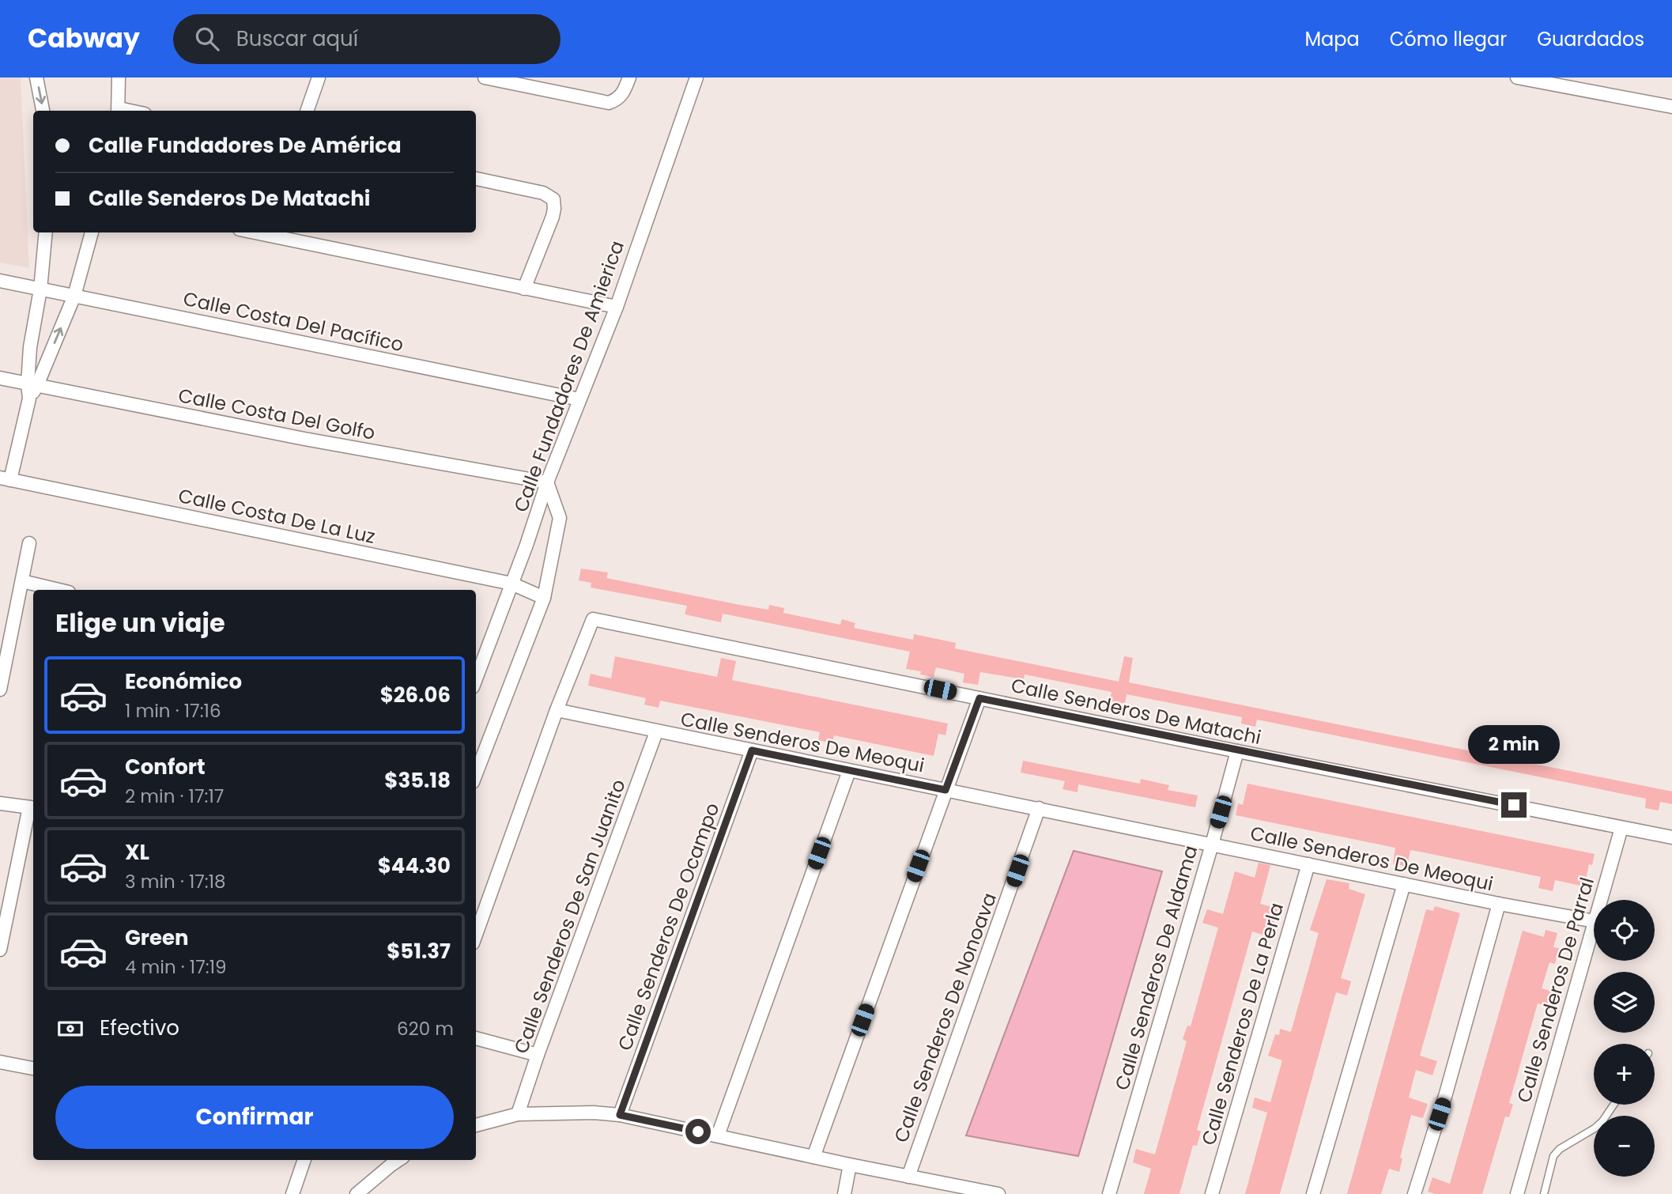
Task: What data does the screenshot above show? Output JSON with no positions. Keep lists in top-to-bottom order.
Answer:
{
  "streets": {
    "street": [
      "Calle Costa Del Pacífico",
      "Calle Fundadores De Amierica",
      "Calle Costa Del Golfo",
      "Calle Costa De La Luz",
      "Calle Senderos De Matachi",
      "Calle Senderos De Meoqui",
      "Calle Senderos De San Juanito",
      "Calle Senderos De Ocampo",
      "Calle Senderos De Aldama",
      "Calle Senderos De Parral",
      "Calle Senderos De Nonoava",
      "Calle Senderos De La Perla"
    ]
  },
  "crossings": [
    ["Calle Costa Del Pacífico", "Calle Fundadores De Amierica"],
    ["Calle Fundadores De Amierica", "Calle Costa Del Golfo"],
    ["Calle Fundadores De Amierica", "Calle Costa De La Luz"],
    ["Calle Senderos De Matachi", "Calle Senderos De Meoqui"],
    ["Calle Senderos De Matachi", "Calle Senderos De Aldama"],
    ["Calle Senderos De Matachi", "Calle Senderos De Parral"],
    ["Calle Senderos De Meoqui", "Calle Senderos De San Juanito"],
    ["Calle Senderos De Meoqui", "Calle Senderos De Ocampo"],
    ["Calle Senderos De Meoqui", "Calle Senderos De Aldama"],
    ["Calle Senderos De Meoqui", "Calle Senderos De Nonoava"],
    ["Calle Senderos De Meoqui", "Calle Senderos De La Perla"]
  ],
  "page": {
    "header": "Cabway",
    "search": "Buscar aquí",
    "nav": ["Mapa", "Cómo llegar", "Guardados"],
    "banner": ["Calle Fundadores De América", "Calle Senderos De Matachi"],
    "heading": "Elige un viaje",
    "list": [
      {
        "name": "Económico",
        "note": "1 min · 17:16",
        "value": "$26.06"
      },
      {
        "name": "Confort",
        "note": "2 min · 17:17",
        "value": "$35.18"
      },
      {
        "name": "XL",
        "note": "3 min · 17:18",
        "value": "$44.30"
      },
      {
        "name": "Green",
        "note": "4 min · 17:19",
        "value": "$51.37"
      }
    ],
    "bubble": "2 min",
    "map_buttons": ["+", "−"],
    "pay": ["Efectivo", "620 m"],
    "buttons": "Confirmar"
  }
}
